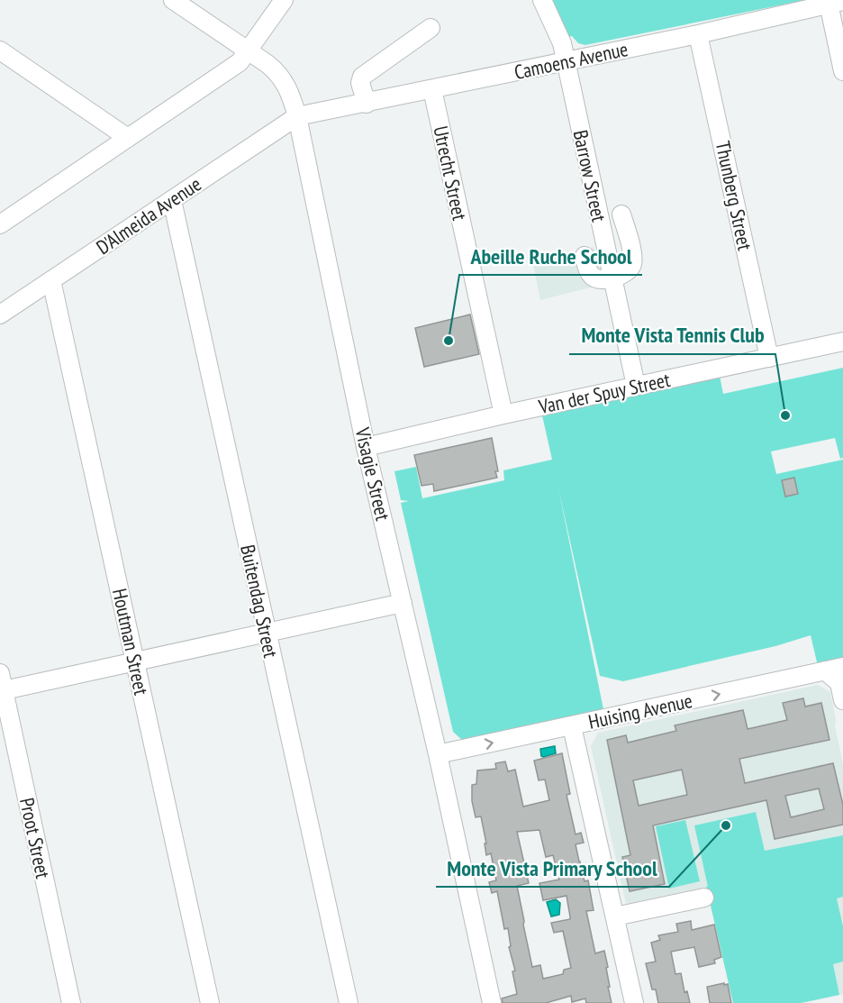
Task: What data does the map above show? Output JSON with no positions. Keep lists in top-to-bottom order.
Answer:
{
  "streets": {
    "street": [
      "Camoens Avenue",
      "Utrecht Street",
      "Barrow Street",
      "Thunberg Street",
      "D'Almeida Avenue",
      "Van der Spuy Street",
      "Visagie Street",
      "Buitendag Street",
      "Houtman Street",
      "Huising Avenue",
      "Proot Street"
    ]
  },
  "crossings": [
    ["Camoens Avenue", "Utrecht Street"],
    ["Camoens Avenue", "Barrow Street"],
    ["Camoens Avenue", "Thunberg Street"],
    ["Camoens Avenue", "D'Almeida Avenue"],
    ["Camoens Avenue", "Visagie Street"],
    ["Utrecht Street", "Van der Spuy Street"],
    ["Barrow Street", "Van der Spuy Street"],
    ["Thunberg Street", "Van der Spuy Street"],
    ["D'Almeida Avenue", "Visagie Street"],
    ["D'Almeida Avenue", "Buitendag Street"],
    ["D'Almeida Avenue", "Houtman Street"],
    ["Van der Spuy Street", "Visagie Street"],
    ["Visagie Street", "Huising Avenue"]
  ],
  "one_way": ["Huising Avenue"],
  "places": ["Abeille Ruche School", "Monte Vista Tennis Club", "Monte Vista Primary School"]
}
